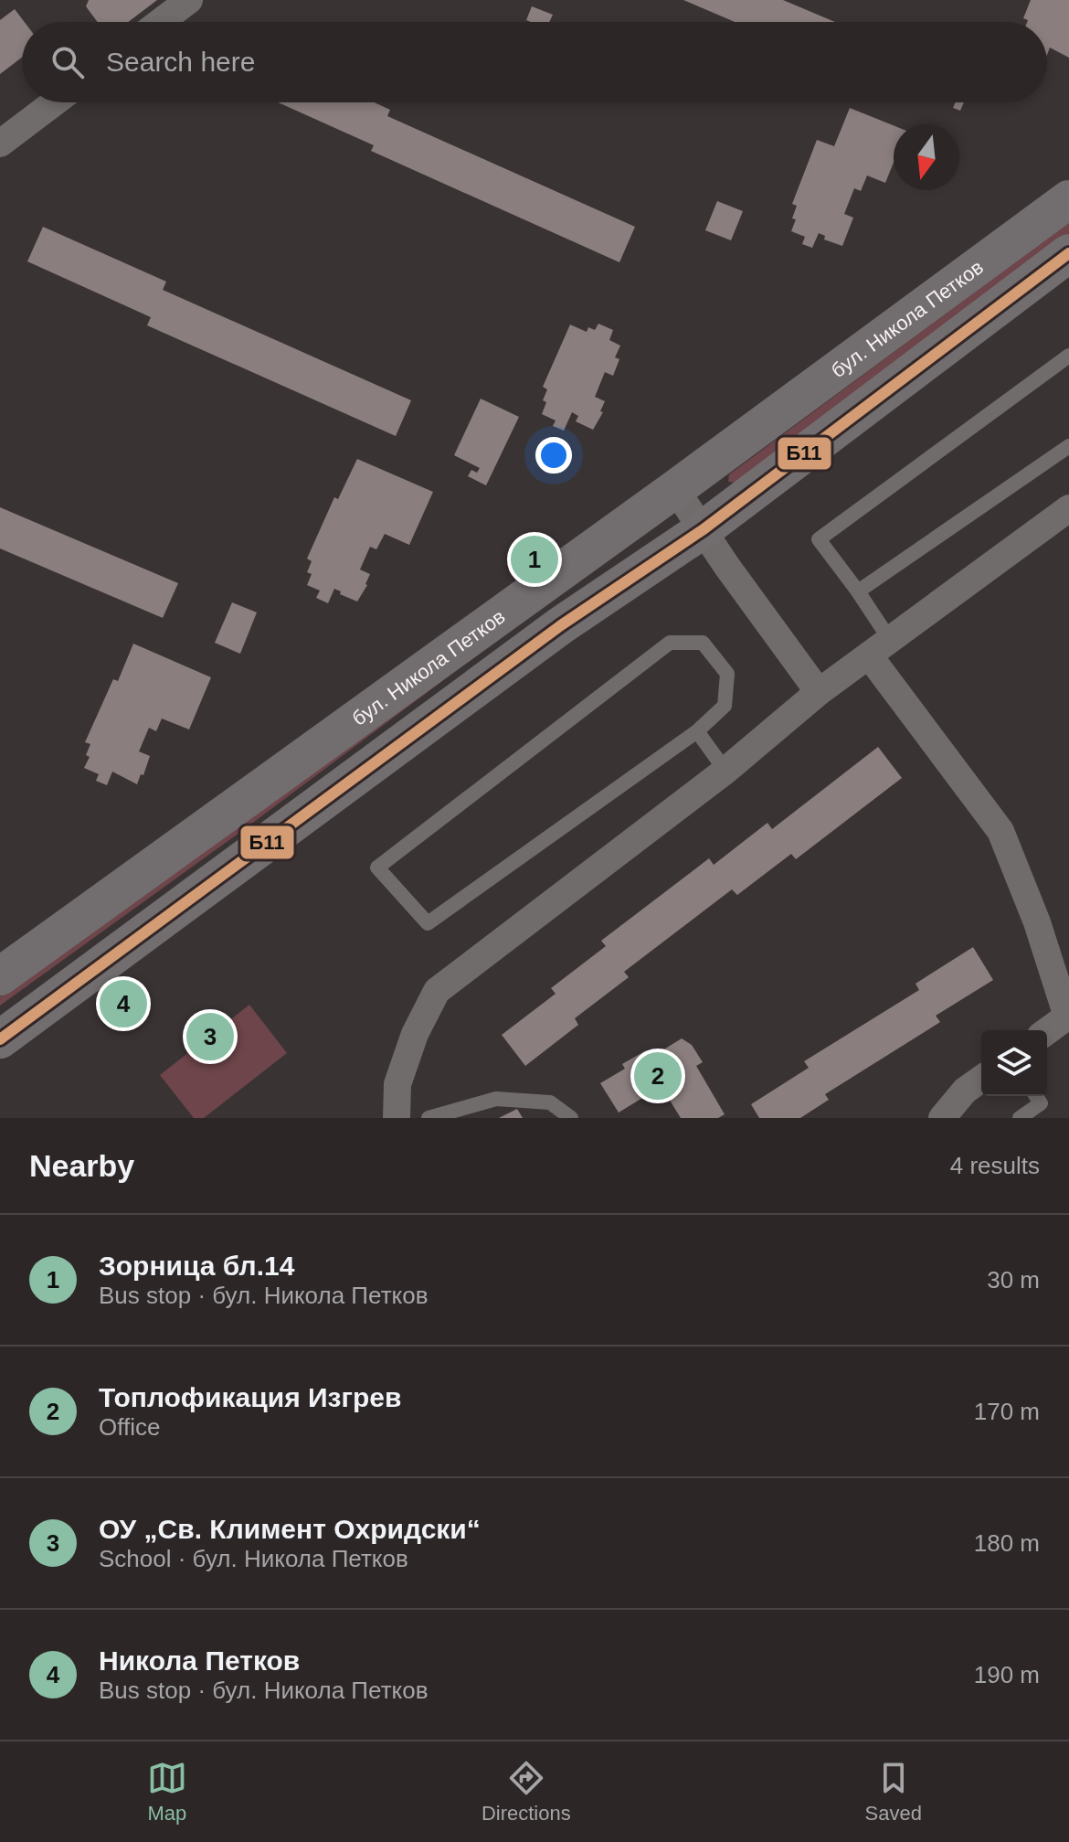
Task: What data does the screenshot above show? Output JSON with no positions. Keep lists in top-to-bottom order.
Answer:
{
  "streets": {
    "main road": ["бул. Никола Петков"]
  },
  "lines": ["transit line Б11"],
  "north": "bottom",
  "page": {
    "search": "Search here",
    "pins": [
      "1",
      "4",
      "3",
      "2"
    ],
    "heading": ["Nearby", "4 results"],
    "list": [
      {
        "mark": "1",
        "name": "Зорница бл.14",
        "note": "Bus stop · бул. Никола Петков",
        "value": "30 m"
      },
      {
        "mark": "2",
        "name": "Топлофикация Изгрев",
        "note": "Office",
        "value": "170 m"
      },
      {
        "mark": "3",
        "name": "ОУ „Св. Климент Охридски“",
        "note": "School · бул. Никола Петков",
        "value": "180 m"
      },
      {
        "mark": "4",
        "name": "Никола Петков",
        "note": "Bus stop · бул. Никола Петков",
        "value": "190 m"
      }
    ],
    "nav": ["Map", "Directions", "Saved"]
  }
}
